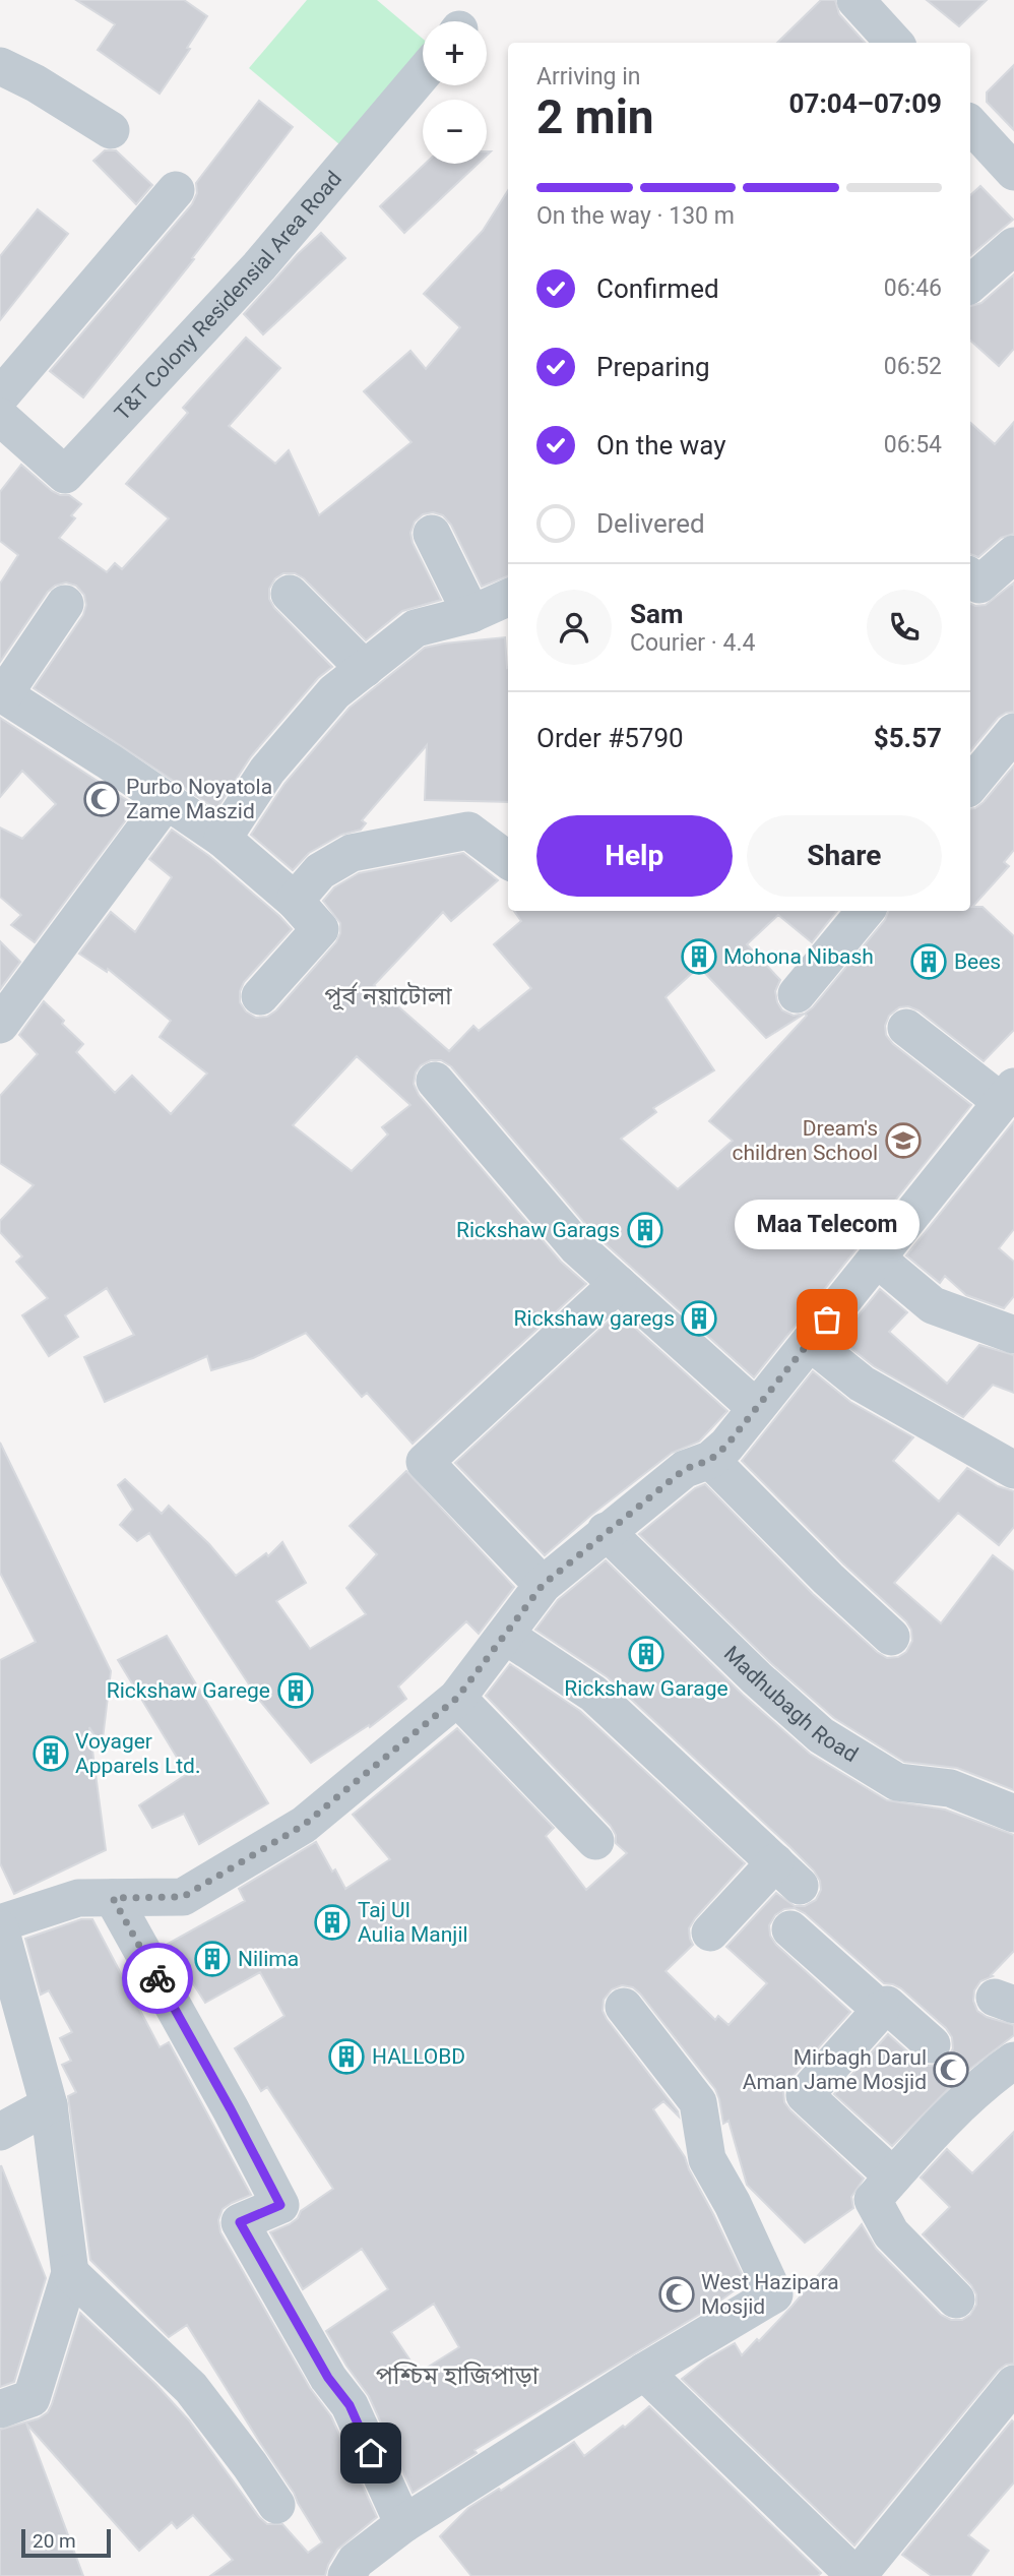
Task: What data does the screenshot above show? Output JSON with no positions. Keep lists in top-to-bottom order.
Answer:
{
  "streets": {
    "street": ["T&T Colony Residensial Area Road", "Madhubagh Road"]
  },
  "districts": ["পূর্ব নয়াটোলা", "পশ্চিম হাজিপাড়া"],
  "places": {
    "mosque": ["Purbo Noyatola Zame Maszid", "Mirbagh Darul Aman Jame Mosjid", "West Hazipara Mosjid"],
    "building": [
      "Mohona Nibash",
      "Bees",
      "Rickshaw Garags",
      "Rickshaw garegs",
      "Rickshaw Garage",
      "Rickshaw Garege",
      "Voyager Apparels Ltd.",
      "Taj Ul Aulia Manjil",
      "Nilima",
      "HALLOBD"
    ],
    "school or university": ["Dream's children School"],
    "other": ["Maa Telecom"]
  },
  "scale_bar": "20 m",
  "page": {
    "map_buttons": ["+", "−"],
    "heading": ["2 min", "Arriving in", "07:04–07:09"],
    "panel": [
      "Sam",
      "Courier · 4.4",
      "Order #5790",
      "$5.57"
    ],
    "bar": "On the way · 130 m",
    "list": [
      ["Confirmed", "06:46"],
      ["Preparing", "06:52"],
      ["On the way", "06:54"],
      "Delivered"
    ],
    "buttons": ["Help", "Share"],
    "bubble": "Maa Telecom",
    "scale": "20 m"
  }
}
